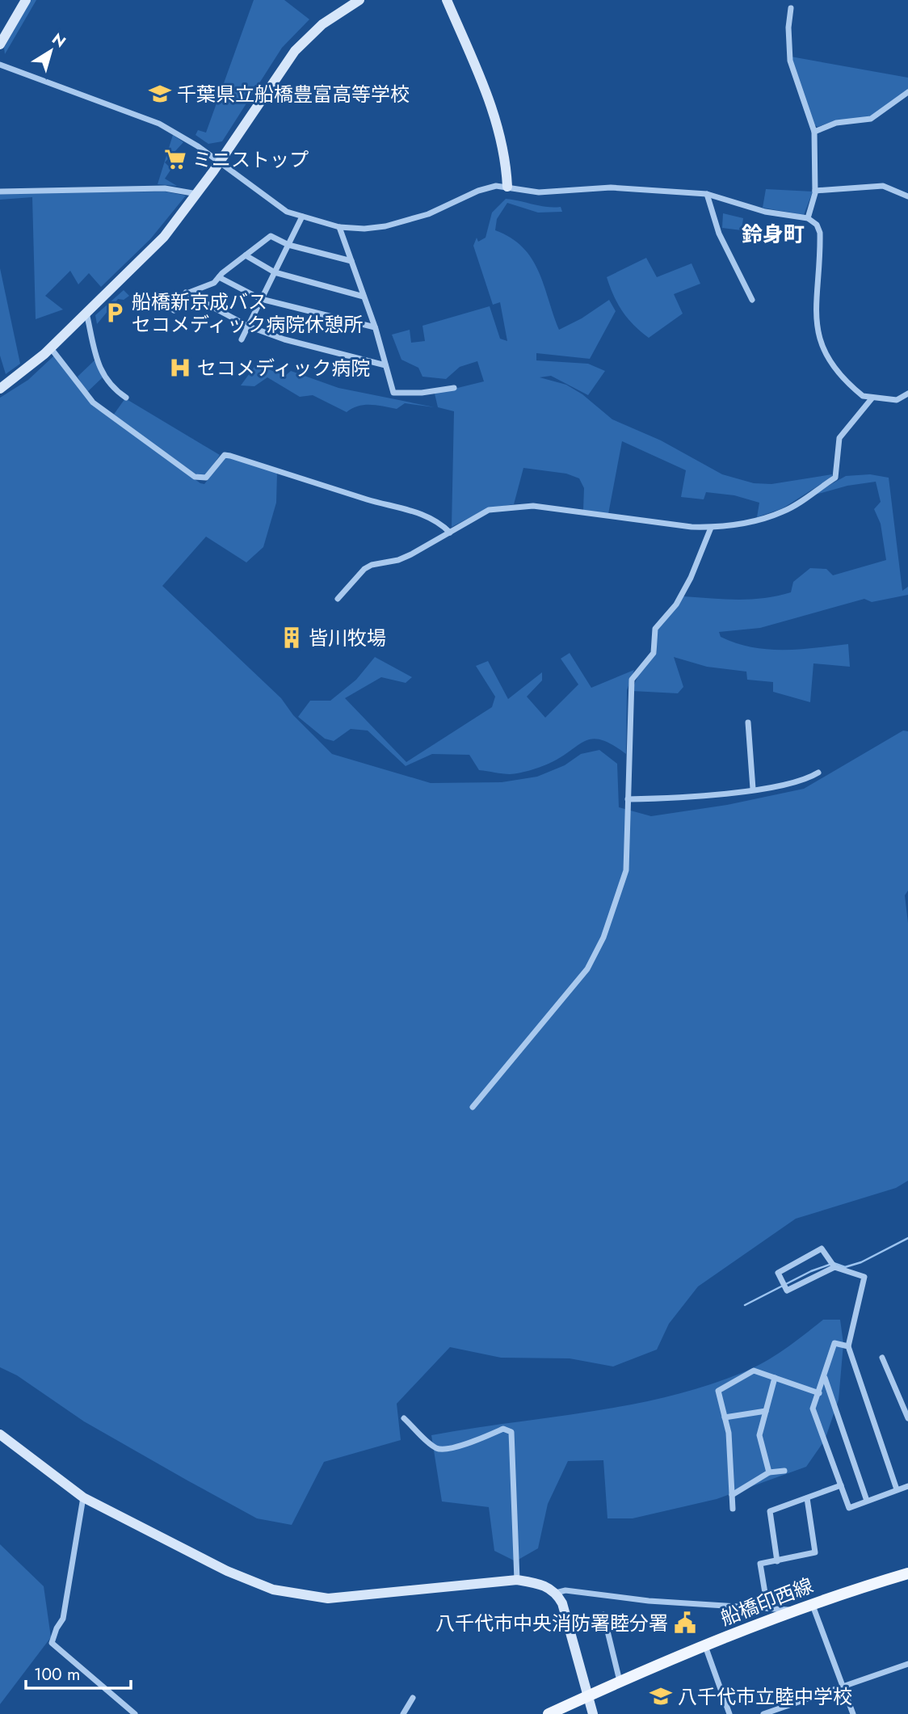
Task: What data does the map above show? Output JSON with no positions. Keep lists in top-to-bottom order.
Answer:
{
  "streets": {
    "main road": ["船橋印西線"]
  },
  "districts": ["鈴身町"],
  "places": {
    "school or university": ["千葉県立船橋豊富高等学校", "八千代市立睦中学校"],
    "supermarket": ["ミニストップ"],
    "parking": ["船橋新京成バス セコメディック病院休憩所"],
    "hospital": ["セコメディック病院"],
    "building": ["皆川牧場"],
    "public building": ["八千代市中央消防署睦分署"]
  },
  "scale_bar": "100 m",
  "north": "top right"
}
